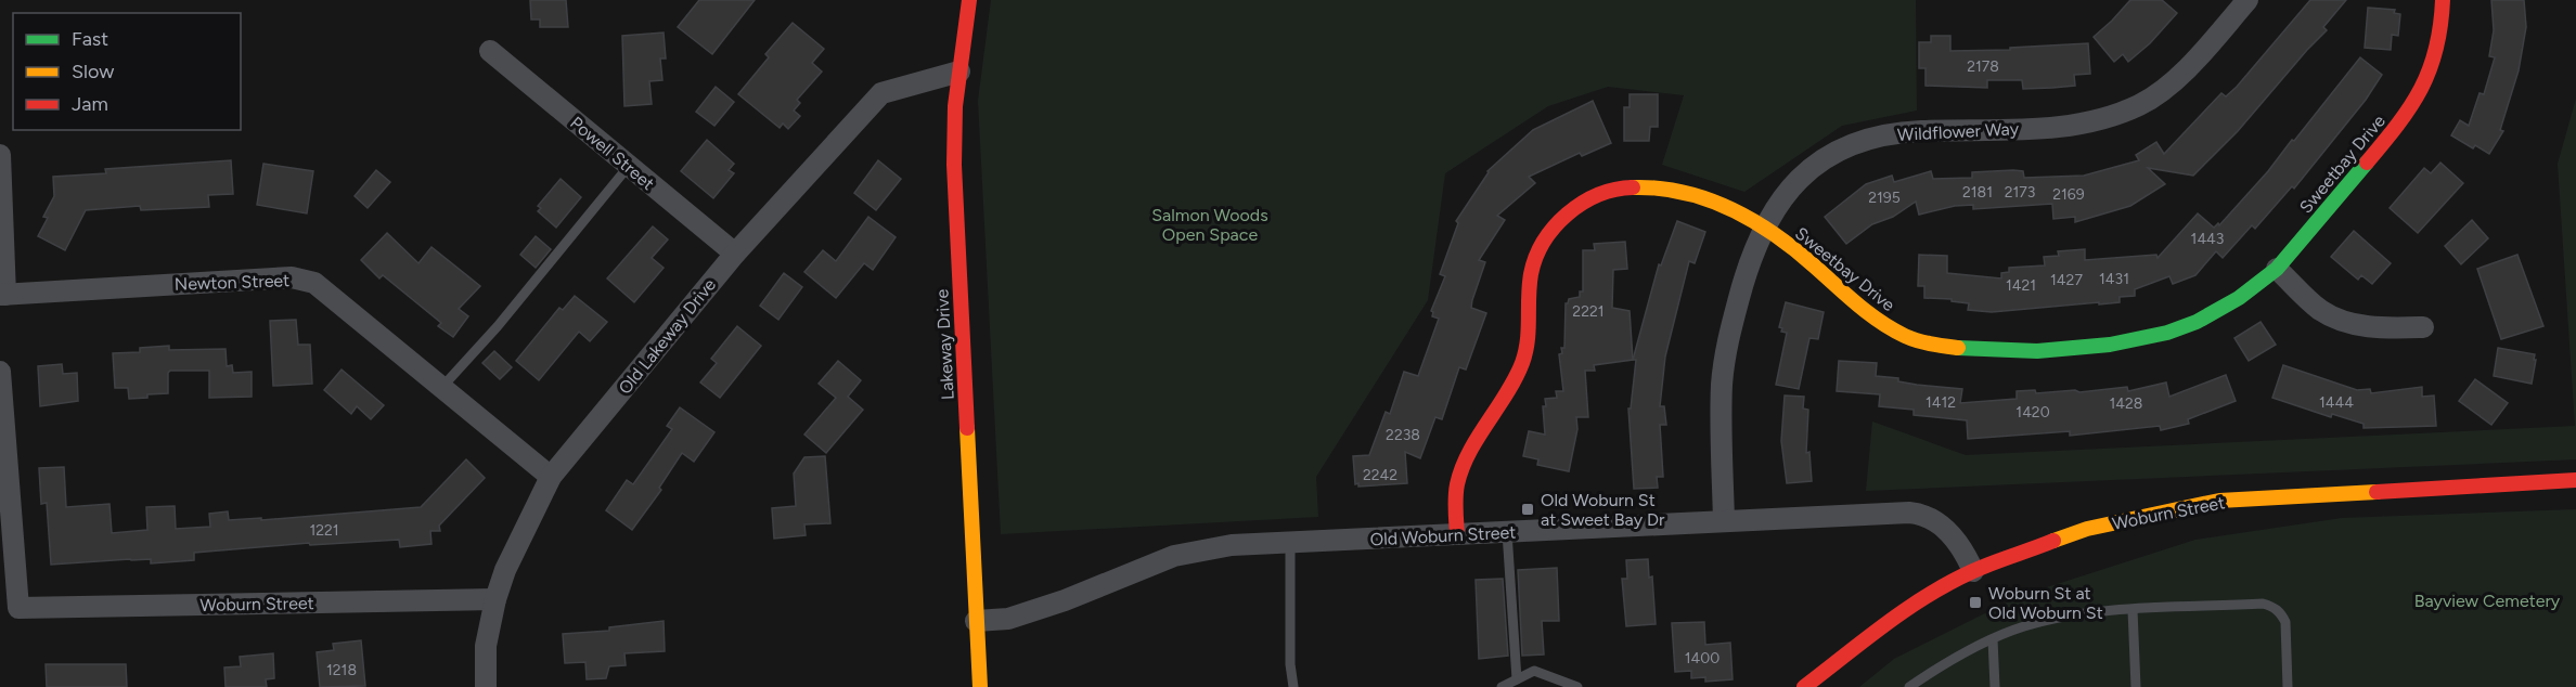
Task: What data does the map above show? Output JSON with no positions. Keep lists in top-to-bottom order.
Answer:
{
  "streets": {
    "street": [
      "Wildflower Way",
      "Powell Street",
      "Sweetbay Drive",
      "Newton Street",
      "Old Lakeway Drive",
      "Lakeway Drive",
      "Woburn Street",
      "Old Woburn Street"
    ]
  },
  "crossings": [
    ["Wildflower Way", "Sweetbay Drive"],
    ["Wildflower Way", "Old Woburn Street"],
    ["Powell Street", "Old Lakeway Drive"],
    ["Sweetbay Drive", "Old Woburn Street"],
    ["Newton Street", "Old Lakeway Drive"],
    ["Old Lakeway Drive", "Lakeway Drive"],
    ["Old Lakeway Drive", "Woburn Street"],
    ["Lakeway Drive", "Old Woburn Street"],
    ["Woburn Street", "Old Woburn Street"]
  ],
  "parks": ["Salmon Woods Open Space", "Bayview Cemetery"],
  "places": {
    "transit": ["Old Woburn St at Sweet Bay Dr", "Woburn St at Old Woburn St"]
  },
  "house_numbers": [
    "2178",
    "2181",
    "2173",
    "2169",
    "2195",
    "1443",
    "1431",
    "1427",
    "1421",
    "2221",
    "1412",
    "1444",
    "1428",
    "1420",
    "2238",
    "2242",
    "1221",
    "1400",
    "1218"
  ],
  "legend": ["Fast", "Slow", "Jam"]
}
